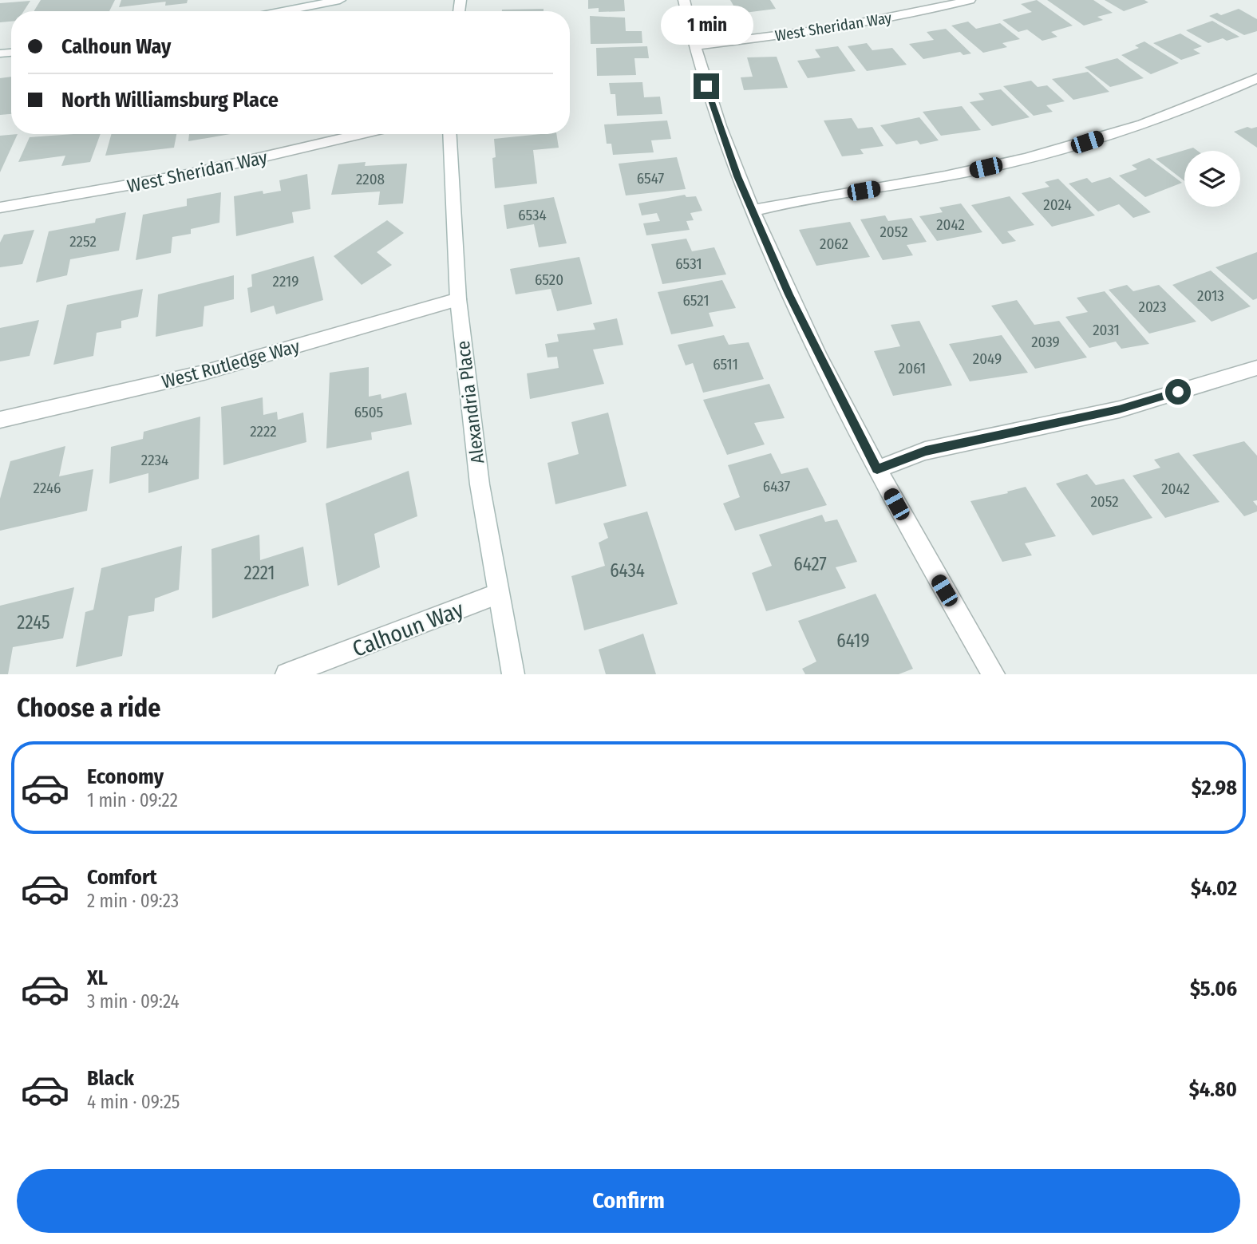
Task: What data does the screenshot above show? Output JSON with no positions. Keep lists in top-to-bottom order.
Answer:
{
  "streets": {
    "street": [
      "West Sheridan Way",
      "West Rutledge Way",
      "Alexandria Place",
      "Calhoun Way"
    ]
  },
  "crossings": [
    ["West Rutledge Way", "Alexandria Place"],
    ["Alexandria Place", "Calhoun Way"]
  ],
  "house_numbers": [
    "6547",
    "2208",
    "2024",
    "6534",
    "2042",
    "2052",
    "2252",
    "2062",
    "6531",
    "6520",
    "2219",
    "2013",
    "6521",
    "2023",
    "2031",
    "2039",
    "2049",
    "6511",
    "2061",
    "6505",
    "2222",
    "2234",
    "6437",
    "2246",
    "2042",
    "2052",
    "6427",
    "6434",
    "2221",
    "2245",
    "6419"
  ],
  "page": {
    "bubble": "1 min",
    "banner": ["Calhoun Way", "North Williamsburg Place"],
    "heading": "Choose a ride",
    "list": [
      {
        "name": "Economy",
        "note": "1 min · 09:22",
        "value": "$2.98"
      },
      {
        "name": "Comfort",
        "note": "2 min · 09:23",
        "value": "$4.02"
      },
      {
        "name": "XL",
        "note": "3 min · 09:24",
        "value": "$5.06"
      },
      {
        "name": "Black",
        "note": "4 min · 09:25",
        "value": "$4.80"
      }
    ],
    "buttons": "Confirm"
  }
}
